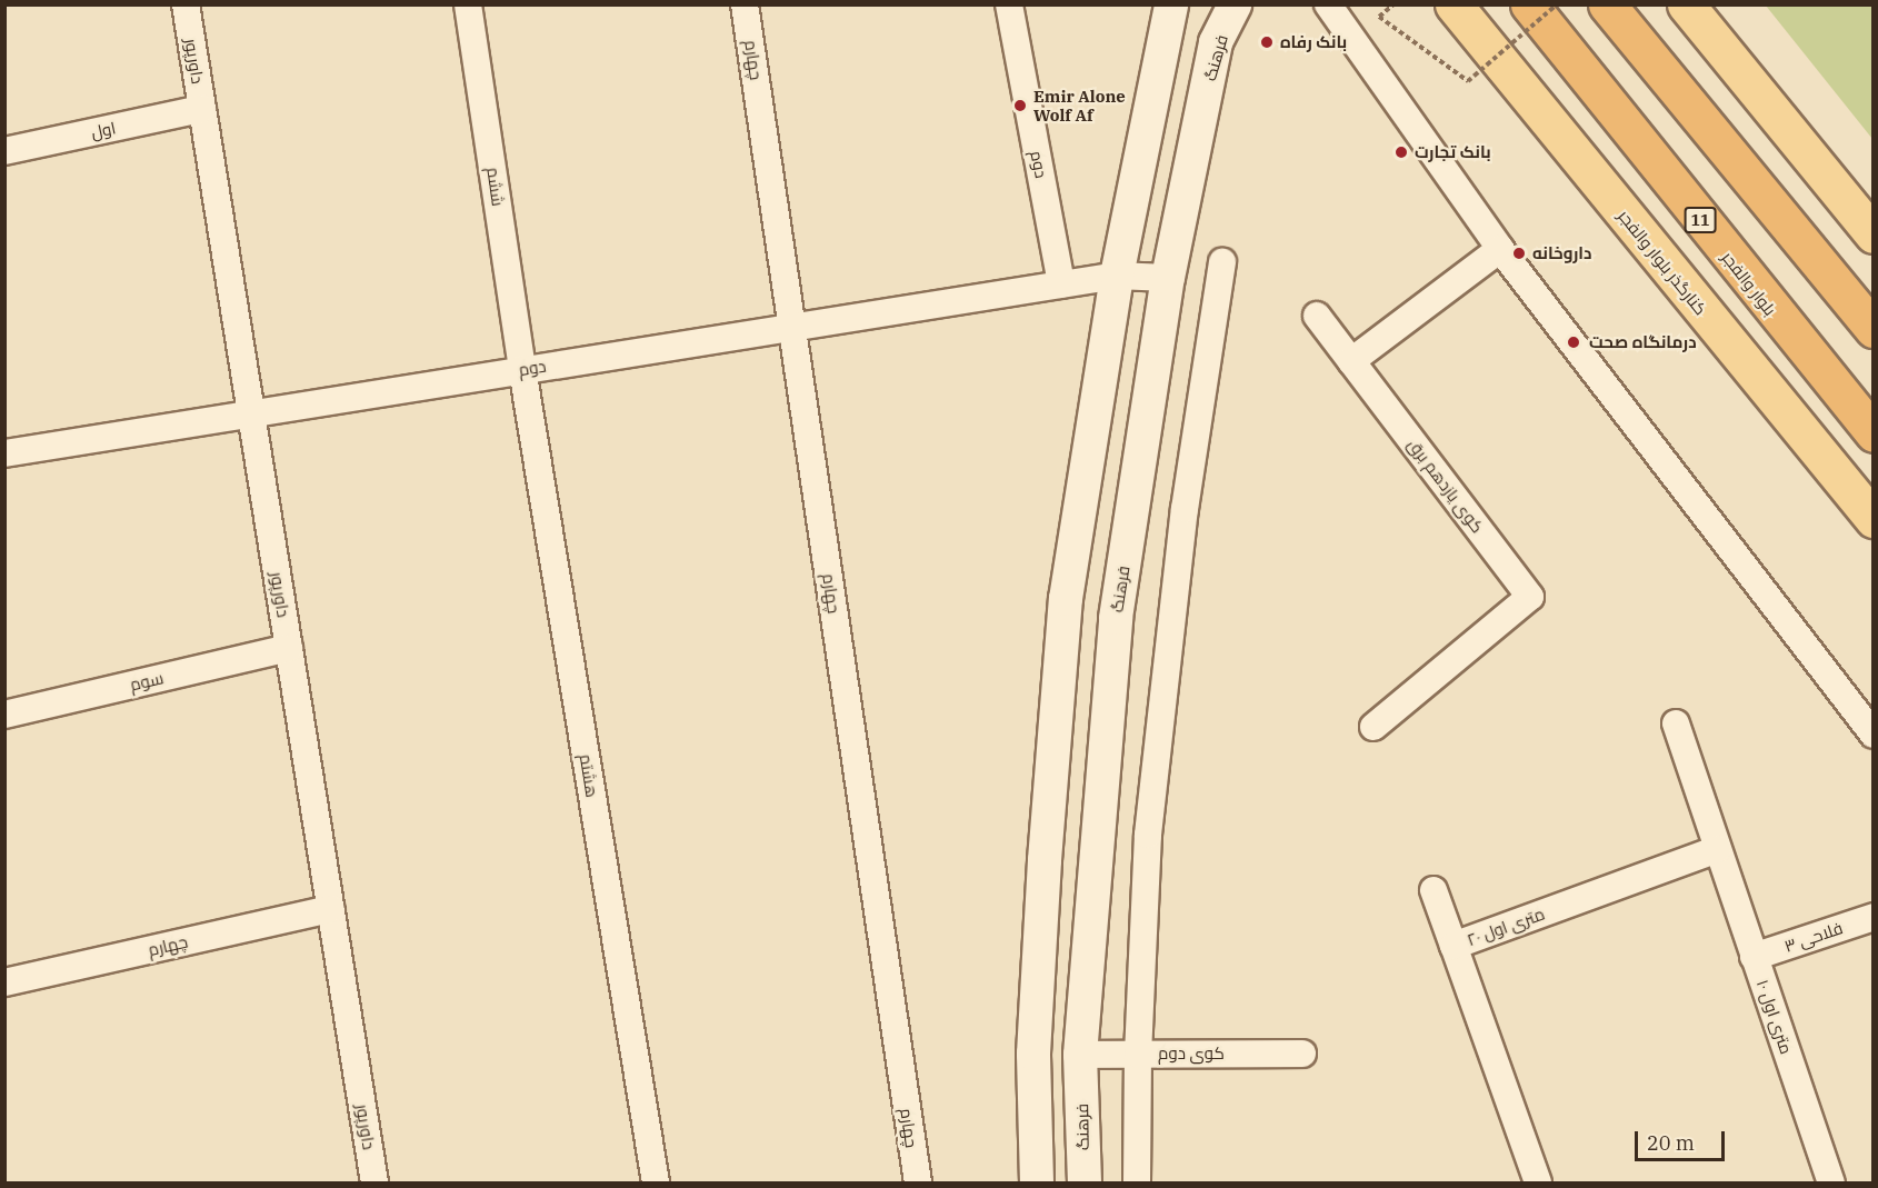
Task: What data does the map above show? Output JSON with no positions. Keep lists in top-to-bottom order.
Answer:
{
  "streets": {
    "highway": ["11", "بلوار والفجر"],
    "main road": ["کنارگذر بلوار والفجر"],
    "street": [
      "فرهنگ",
      "چهارم",
      "داورپور",
      "اول",
      "دوم",
      "ششم",
      "کوی یازدهم برق",
      "سوم",
      "هشتم",
      "۲۰ متری اول",
      "فلاحی ۳",
      "۱۰ متری اول",
      "کوی دوم"
    ]
  },
  "crossings": [
    ["فرهنگ", "دوم"],
    ["فرهنگ", "کوی دوم"],
    ["چهارم", "داورپور"],
    ["چهارم", "دوم"],
    ["داورپور", "اول"],
    ["داورپور", "دوم"],
    ["داورپور", "سوم"],
    ["دوم", "ششم"],
    ["دوم", "هشتم"],
    ["ششم", "هشتم"],
    ["۲۰ متری اول", "۱۰ متری اول"],
    ["فلاحی ۳", "۱۰ متری اول"]
  ],
  "places": [
    "بانک رفاه",
    "Emir Alone Wolf Af",
    "بانک تجارت",
    "داروخانه",
    "درمانگاه صحت"
  ],
  "scale_bar": "20 m"
}
